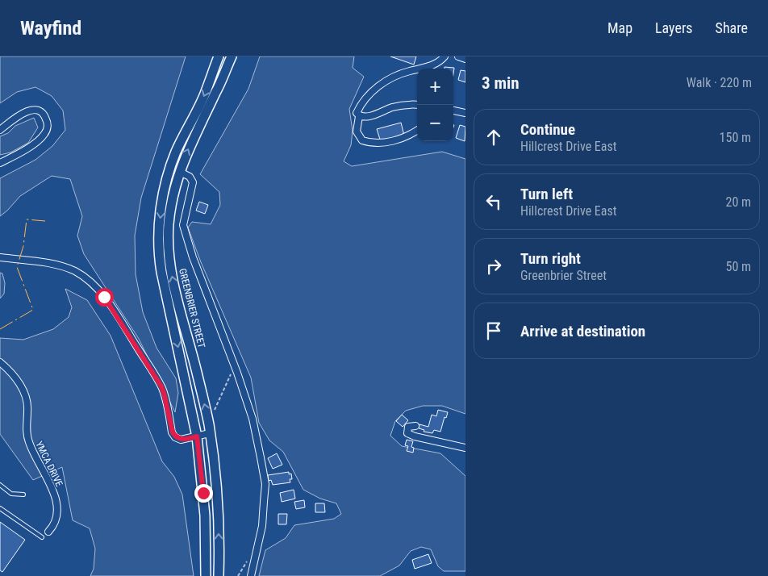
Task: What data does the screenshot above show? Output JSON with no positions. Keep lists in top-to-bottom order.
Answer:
{
  "streets": {
    "main road": ["GREENBRIER STREET"],
    "street": ["YMCA DRIVE"]
  },
  "page": {
    "header": "Wayfind",
    "nav": ["Map", "Layers", "Share"],
    "heading": ["3 min", "Walk · 220 m"],
    "map_buttons": ["+", "−"],
    "list": [
      ["Continue", "Hillcrest Drive East", "150 m"],
      ["Turn left", "Hillcrest Drive East", "20 m"],
      ["Turn right", "Greenbrier Street", "50 m"],
      "Arrive at destination"
    ]
  }
}
